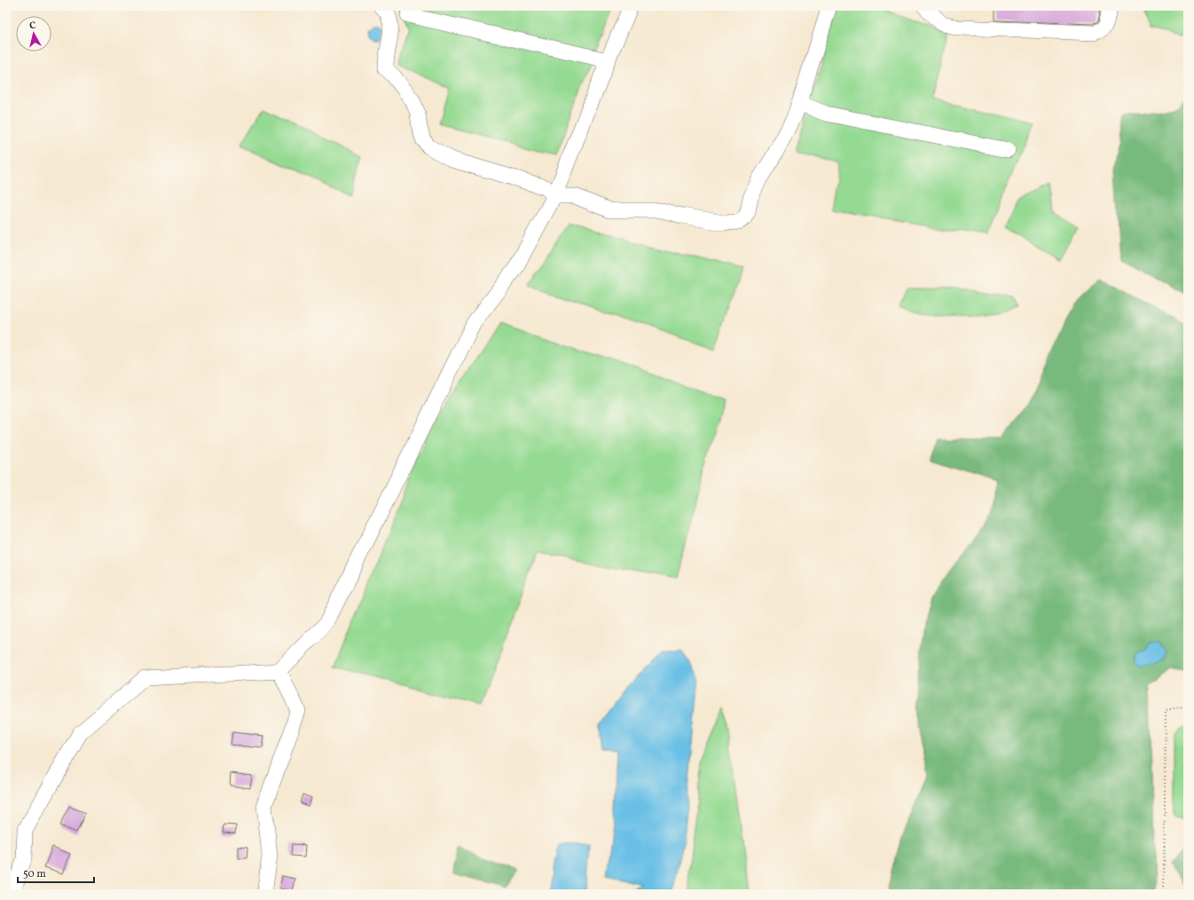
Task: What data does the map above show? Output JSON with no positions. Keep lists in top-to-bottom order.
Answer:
{
  "scale_bar": "50 m",
  "north": "top"
}
